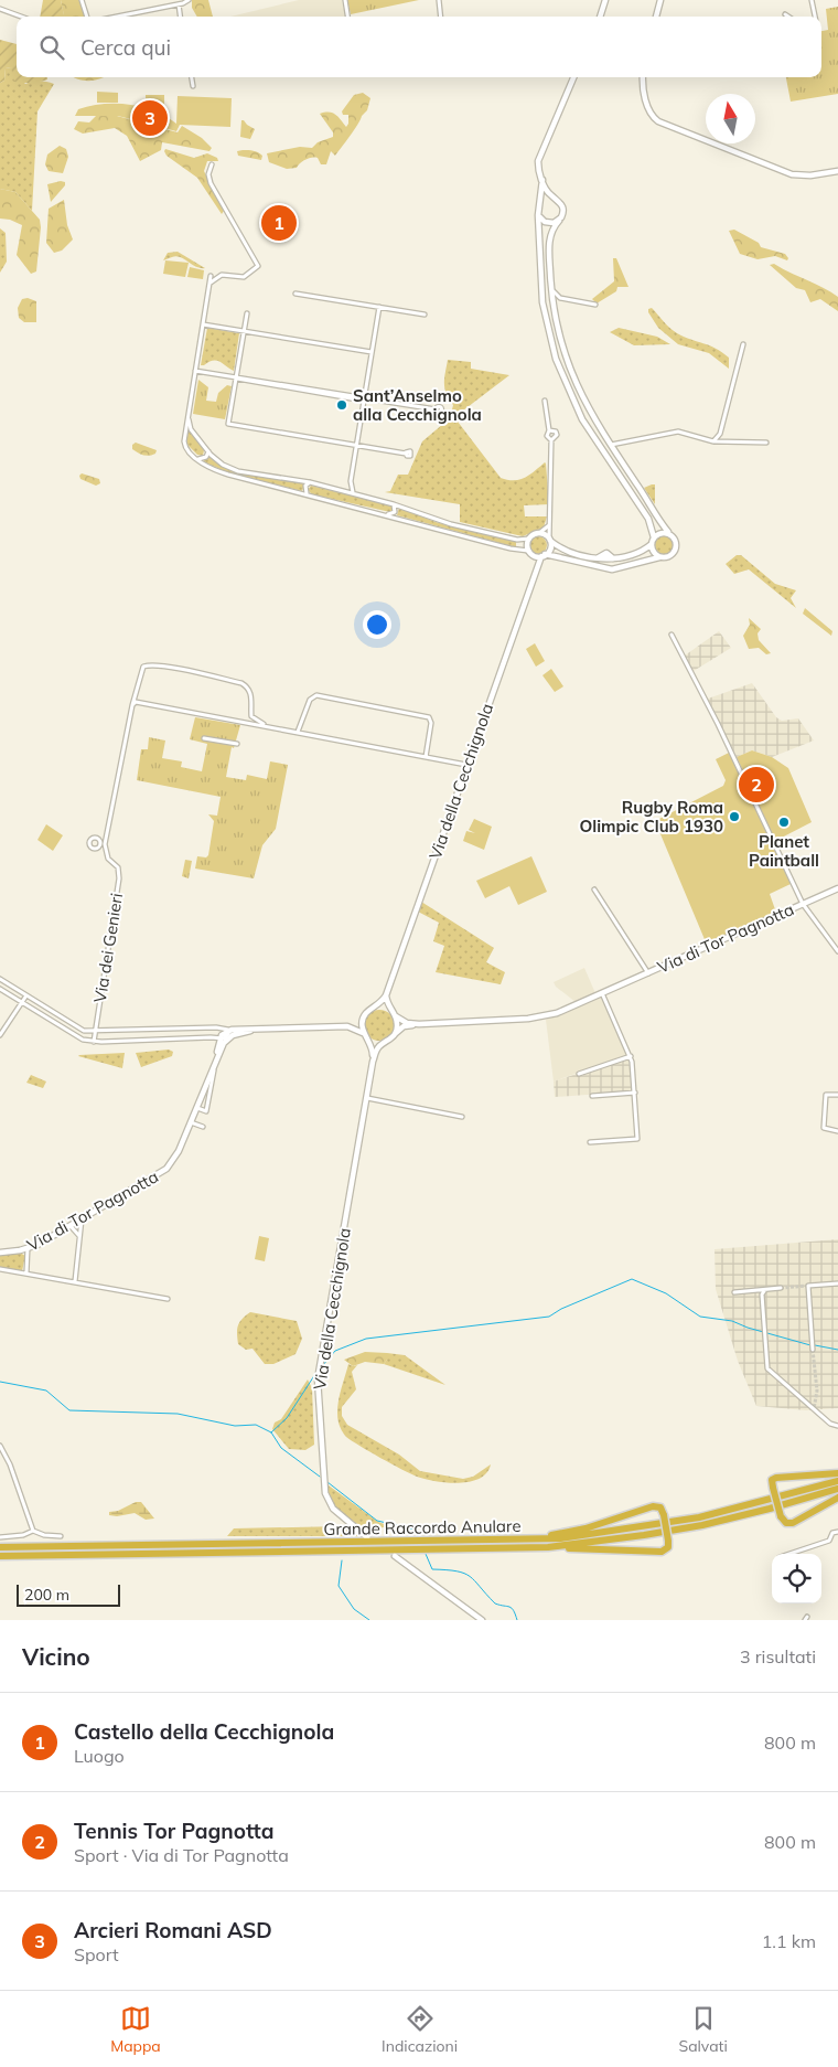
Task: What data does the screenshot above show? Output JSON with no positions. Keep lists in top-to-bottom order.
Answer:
{
  "streets": {
    "highway": ["Grande Raccordo Anulare"],
    "street": ["Via della Cecchignola", "Via di Tor Pagnotta", "Via dei Genieri"]
  },
  "crossings": [
    ["Via della Cecchignola", "Via di Tor Pagnotta"]
  ],
  "places": ["Sant’Anselmo alla Cecchignola", "Rugby Roma Olimpic Club 1930", "Planet Paintball"],
  "scale_bar": "200 m",
  "north": "top",
  "page": {
    "search": "Cerca qui",
    "pins": ["3", "1", "2"],
    "scale": "200 m",
    "heading": ["Vicino", "3 risultati"],
    "list": [
      {
        "mark": "1",
        "name": "Castello della Cecchignola",
        "note": "Luogo",
        "value": "800 m"
      },
      {
        "mark": "2",
        "name": "Tennis Tor Pagnotta",
        "note": "Sport · Via di Tor Pagnotta",
        "value": "800 m"
      },
      {
        "mark": "3",
        "name": "Arcieri Romani ASD",
        "note": "Sport",
        "value": "1.1 km"
      }
    ],
    "nav": ["Mappa", "Indicazioni", "Salvati"]
  }
}
